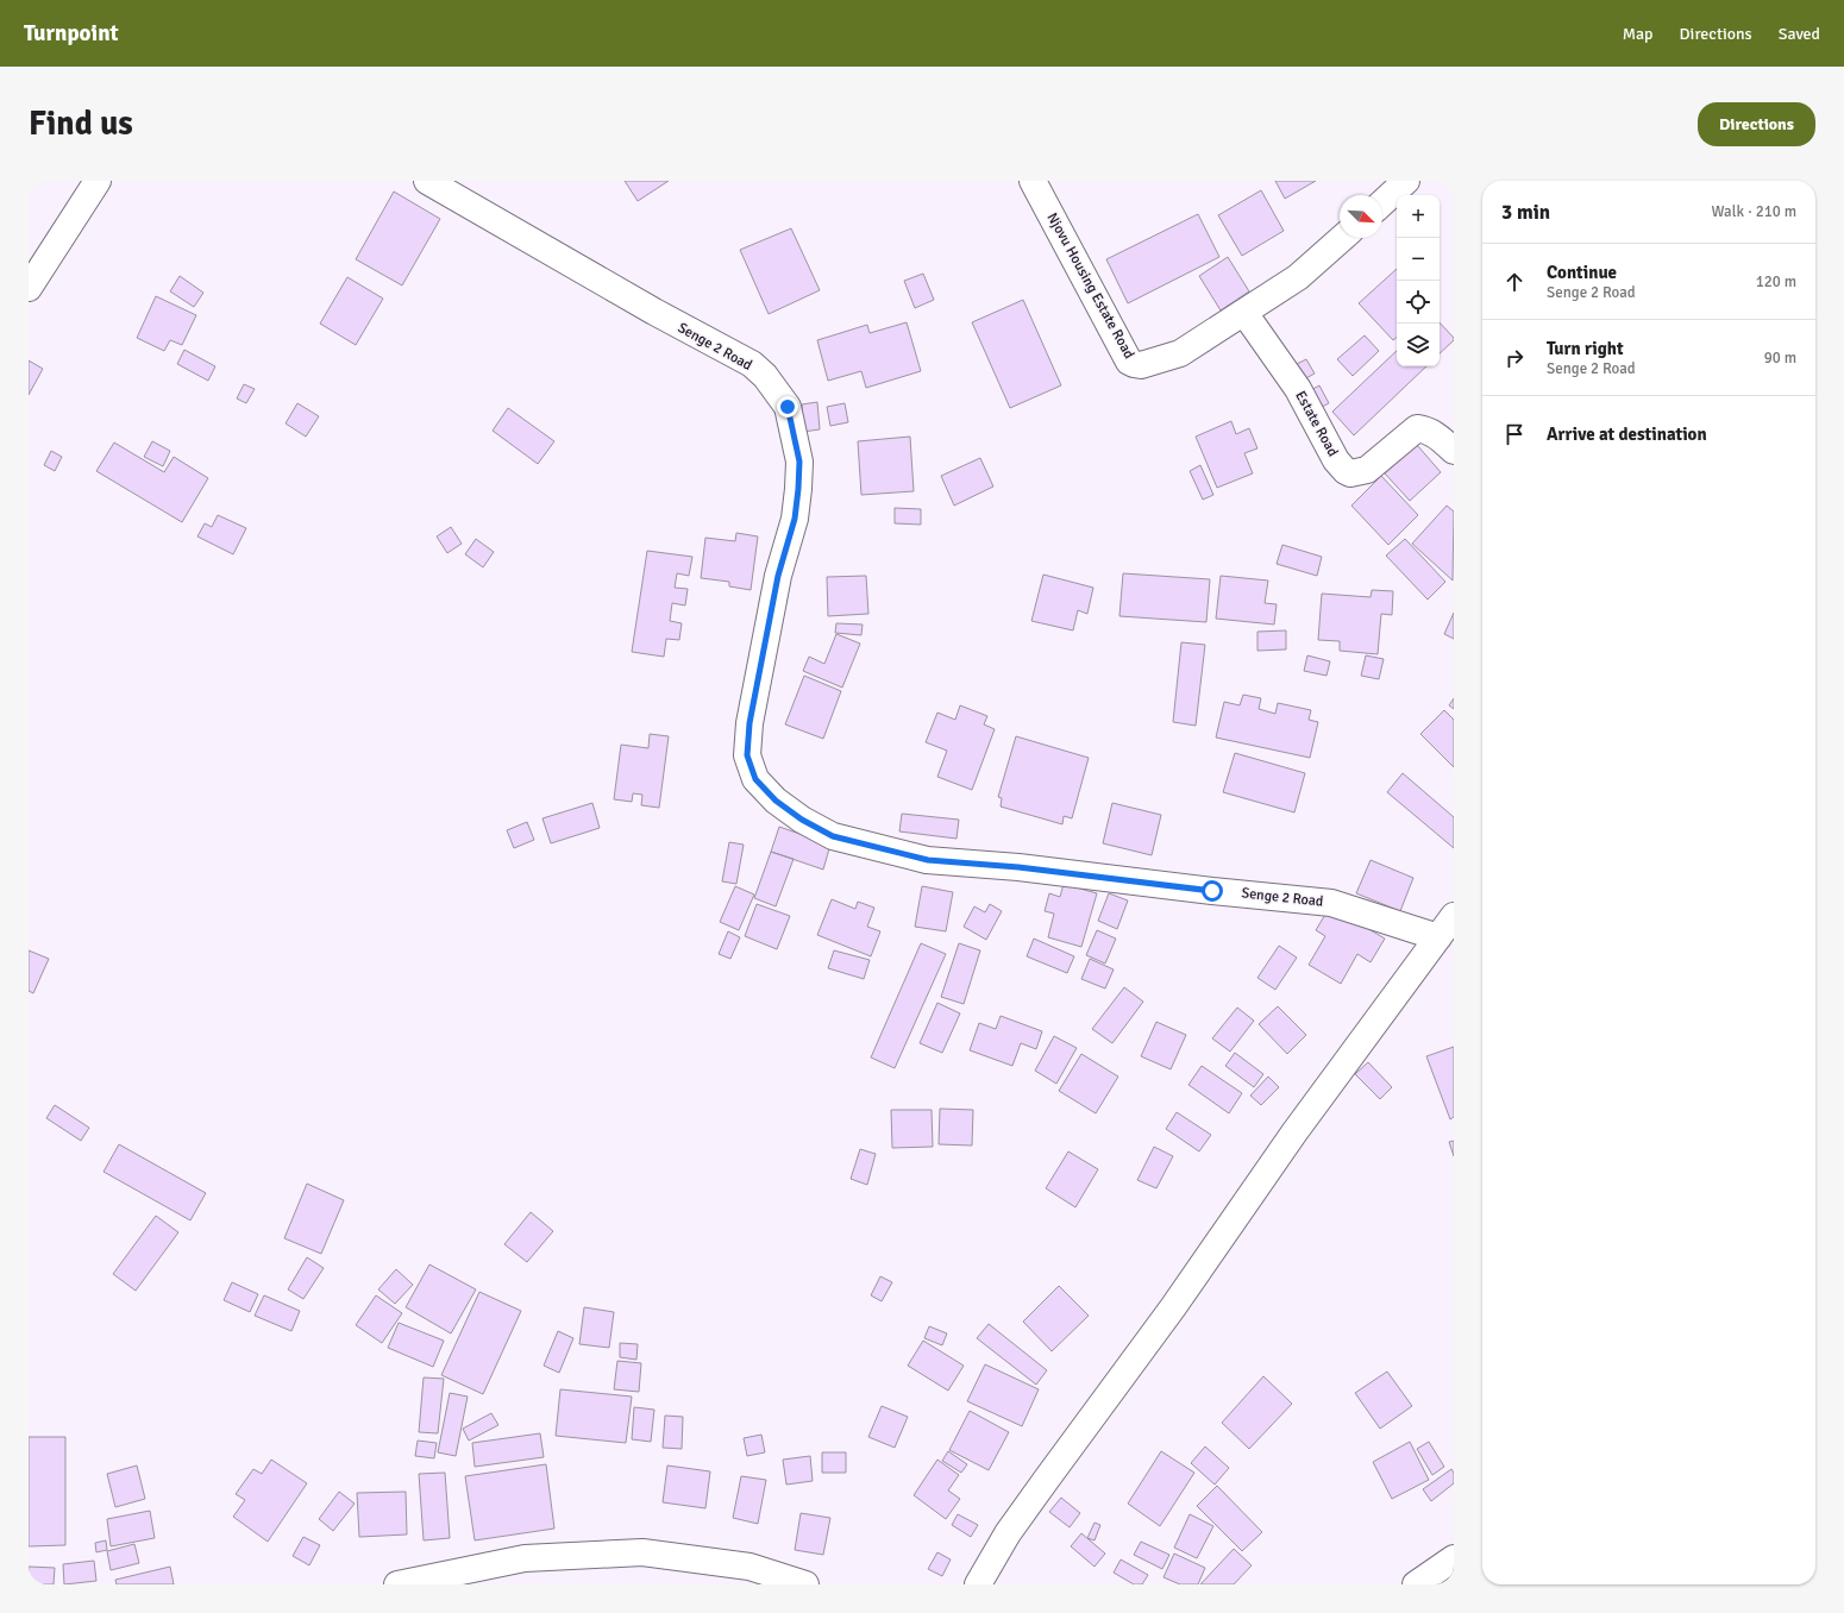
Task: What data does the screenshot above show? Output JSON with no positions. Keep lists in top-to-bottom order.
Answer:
{
  "streets": {
    "street": ["Njovu Housing Estate Road", "Senge 2 Road", "Estate Road"]
  },
  "crossings": [
    ["Njovu Housing Estate Road", "Estate Road"]
  ],
  "north": "bottom right",
  "page": {
    "header": "Turnpoint",
    "nav": ["Map", "Directions", "Saved"],
    "buttons": "Directions",
    "title": "Find us",
    "heading": ["3 min", "Walk · 210 m"],
    "map_buttons": ["+", "−"],
    "list": [
      ["Continue", "Senge 2 Road", "120 m"],
      ["Turn right", "Senge 2 Road", "90 m"],
      "Arrive at destination"
    ]
  }
}
